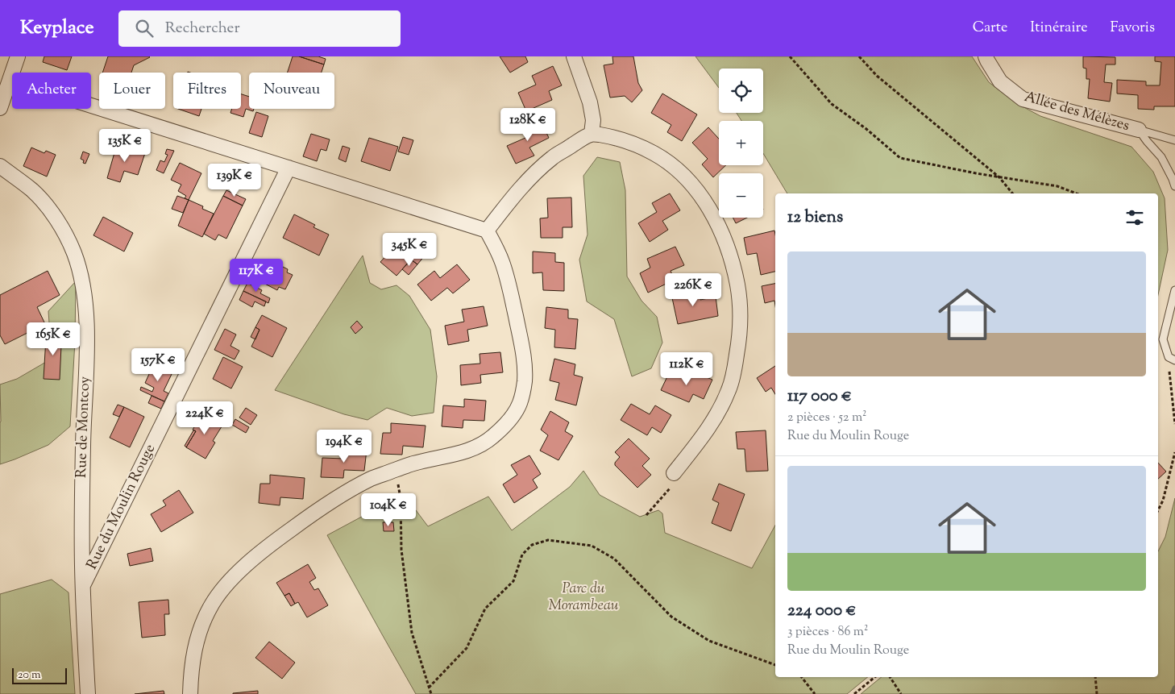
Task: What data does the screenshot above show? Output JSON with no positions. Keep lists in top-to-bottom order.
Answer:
{
  "streets": {
    "street": ["Allée des Mélèzes", "Rue de Montcoy", "Rue du Moulin Rouge"]
  },
  "crossings": [
    ["Rue de Montcoy", "Rue du Moulin Rouge"]
  ],
  "parks": ["Parc du Morambeau"],
  "scale_bar": "20 m",
  "page": {
    "header": "Keyplace",
    "search": "Rechercher",
    "nav": ["Carte", "Itinéraire", "Favoris"],
    "map_buttons": ["+", "−"],
    "chip": [
      "Acheter",
      "Louer",
      "Filtres",
      "Nouveau"
    ],
    "price": [
      "128K €",
      "135K €",
      "139K €",
      "345K €",
      "117K €",
      "226K €",
      "165K €",
      "157K €",
      "112K €",
      "224K €",
      "194K €",
      "104K €"
    ],
    "heading": "12 biens",
    "list": [
      {
        "name": "117 000 €",
        "note": "2 pièces · 52 m² · Rue du Moulin Rouge"
      },
      {
        "name": "224 000 €",
        "note": "3 pièces · 86 m² · Rue du Moulin Rouge"
      }
    ],
    "scale": "20 m"
  }
}
